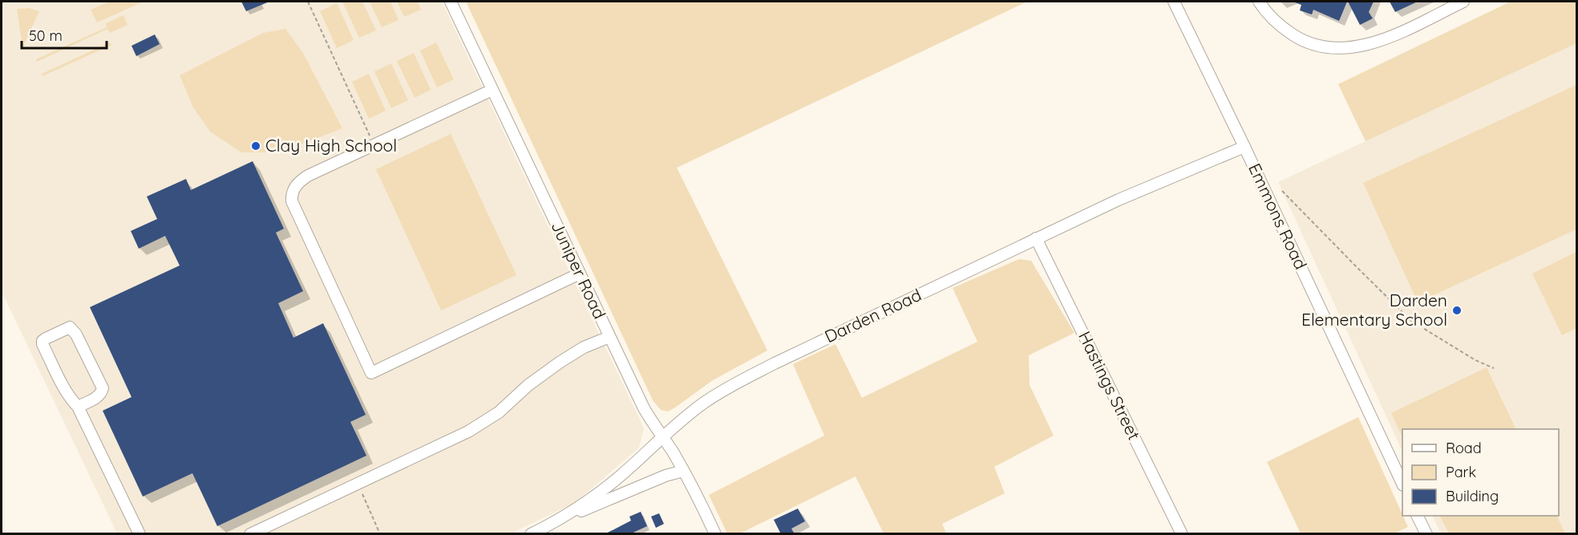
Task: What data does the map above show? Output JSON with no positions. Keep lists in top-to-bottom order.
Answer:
{
  "streets": {
    "street": [
      "Emmons Road",
      "Juniper Road",
      "Darden Road",
      "Hastings Street"
    ]
  },
  "crossings": [
    ["Emmons Road", "Darden Road"],
    ["Juniper Road", "Darden Road"],
    ["Darden Road", "Hastings Street"]
  ],
  "places": ["Clay High School", "Darden Elementary School"],
  "legend": ["Road", "Park", "Building"],
  "scale_bar": "50 m"
}
